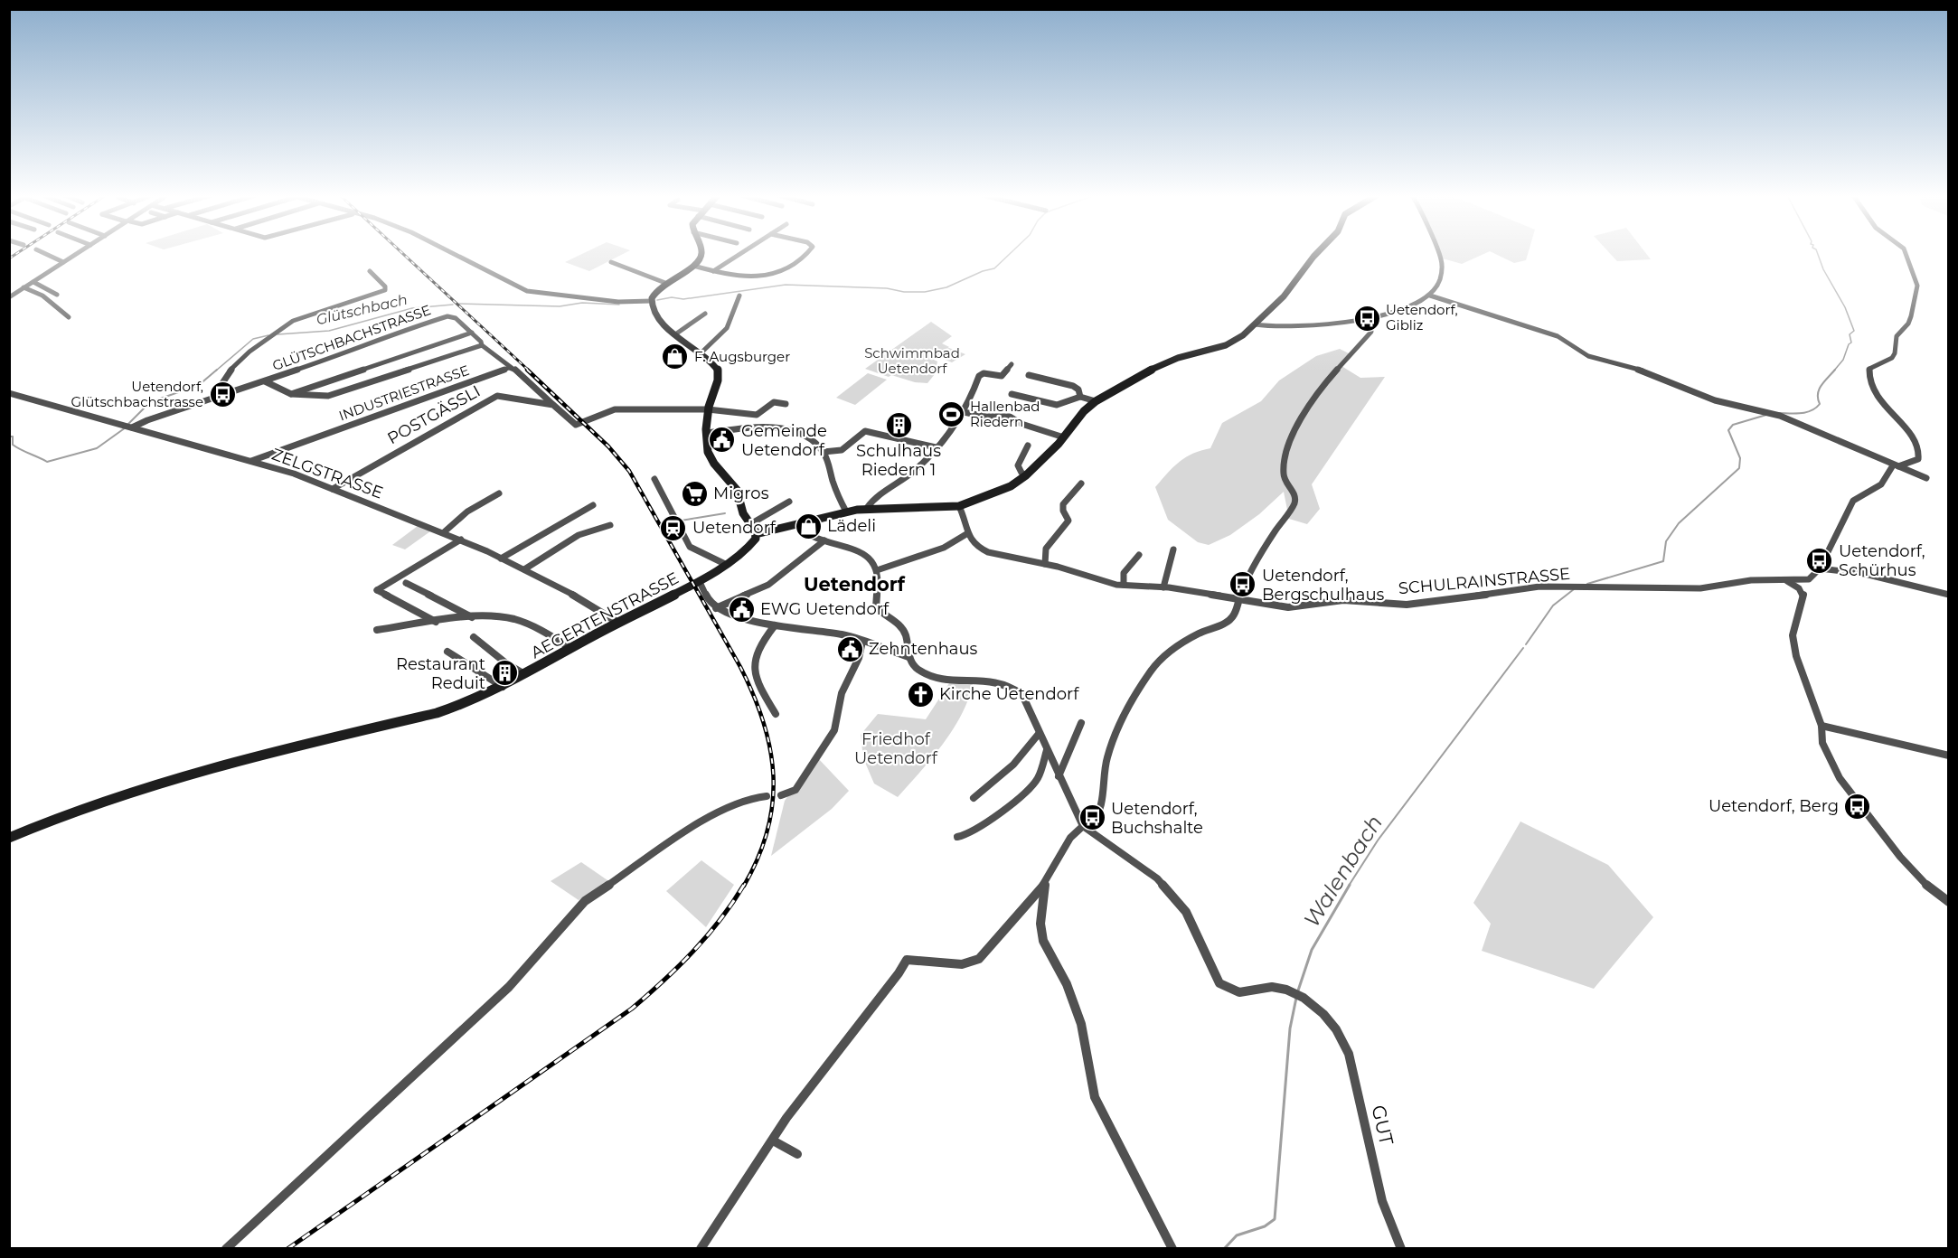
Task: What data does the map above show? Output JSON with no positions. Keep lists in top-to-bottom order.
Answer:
{
  "streets": {
    "main road": ["AEGERTENSTRASSE"],
    "street": [
      "GLÜTSCHBACHSTRASSE",
      "INDUSTRIESTRASSE",
      "POSTGÄSSLI",
      "ZELGSTRASSE",
      "SCHULRAINSTRASSE",
      "GUT"
    ]
  },
  "crossings": [
    ["GLÜTSCHBACHSTRASSE", "INDUSTRIESTRASSE"],
    ["GLÜTSCHBACHSTRASSE", "ZELGSTRASSE"],
    ["INDUSTRIESTRASSE", "ZELGSTRASSE"],
    ["POSTGÄSSLI", "ZELGSTRASSE"],
    ["ZELGSTRASSE", "AEGERTENSTRASSE"]
  ],
  "districts": ["Uetendorf"],
  "water": ["Glütschbach", "Walenbach"],
  "parks": ["Schwimmbad Uetendorf", "Friedhof Uetendorf"],
  "places": {
    "bus stop": [
      "Uetendorf, Gibliz",
      "Uetendorf, Glütschbachstrasse",
      "Uetendorf, Schürhus",
      "Uetendorf, Bergschulhaus",
      "Uetendorf, Berg",
      "Uetendorf, Buchshalte"
    ],
    "shop": ["F. Augsburger", "Lädeli"],
    "sports": ["Hallenbad Riedern"],
    "building": ["Schulhaus Riedern 1", "Restaurant Reduit"],
    "public building": ["Gemeinde Uetendorf", "EWG Uetendorf", "Zehntenhaus"],
    "supermarket": ["Migros"],
    "station": ["Uetendorf"],
    "church": ["Kirche Uetendorf"]
  }
}
